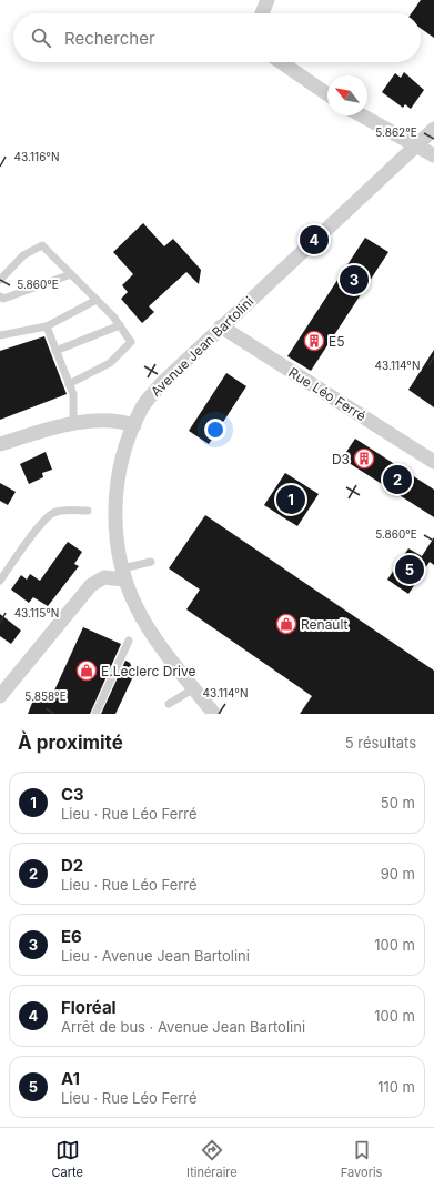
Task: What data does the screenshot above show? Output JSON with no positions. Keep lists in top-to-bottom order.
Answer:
{
  "streets": {
    "street": ["Avenue Jean Bartolini", "Rue Léo Ferré"]
  },
  "crossings": [
    ["Avenue Jean Bartolini", "Rue Léo Ferré"]
  ],
  "places": {
    "building": ["E5", "D3"],
    "shop": ["Renault", "E.Leclerc Drive"]
  },
  "north": "top left",
  "page": {
    "search": "Rechercher",
    "pins": [
      "4",
      "3",
      "2",
      "1",
      "5"
    ],
    "heading": ["À proximité", "5 résultats"],
    "list": [
      {
        "mark": "1",
        "name": "C3",
        "note": "Lieu · Rue Léo Ferré",
        "value": "50 m"
      },
      {
        "mark": "2",
        "name": "D2",
        "note": "Lieu · Rue Léo Ferré",
        "value": "90 m"
      },
      {
        "mark": "3",
        "name": "E6",
        "note": "Lieu · Avenue Jean Bartolini",
        "value": "100 m"
      },
      {
        "mark": "4",
        "name": "Floréal",
        "note": "Arrêt de bus · Avenue Jean Bartolini",
        "value": "100 m"
      },
      {
        "mark": "5",
        "name": "A1",
        "note": "Lieu · Rue Léo Ferré",
        "value": "110 m"
      }
    ],
    "nav": ["Carte", "Itinéraire", "Favoris"]
  },
  "coordinates": [
    "5.862°E",
    "43.116°N",
    "5.860°E",
    "43.114°N",
    "43.115°N",
    "5.858°E"
  ]
}
